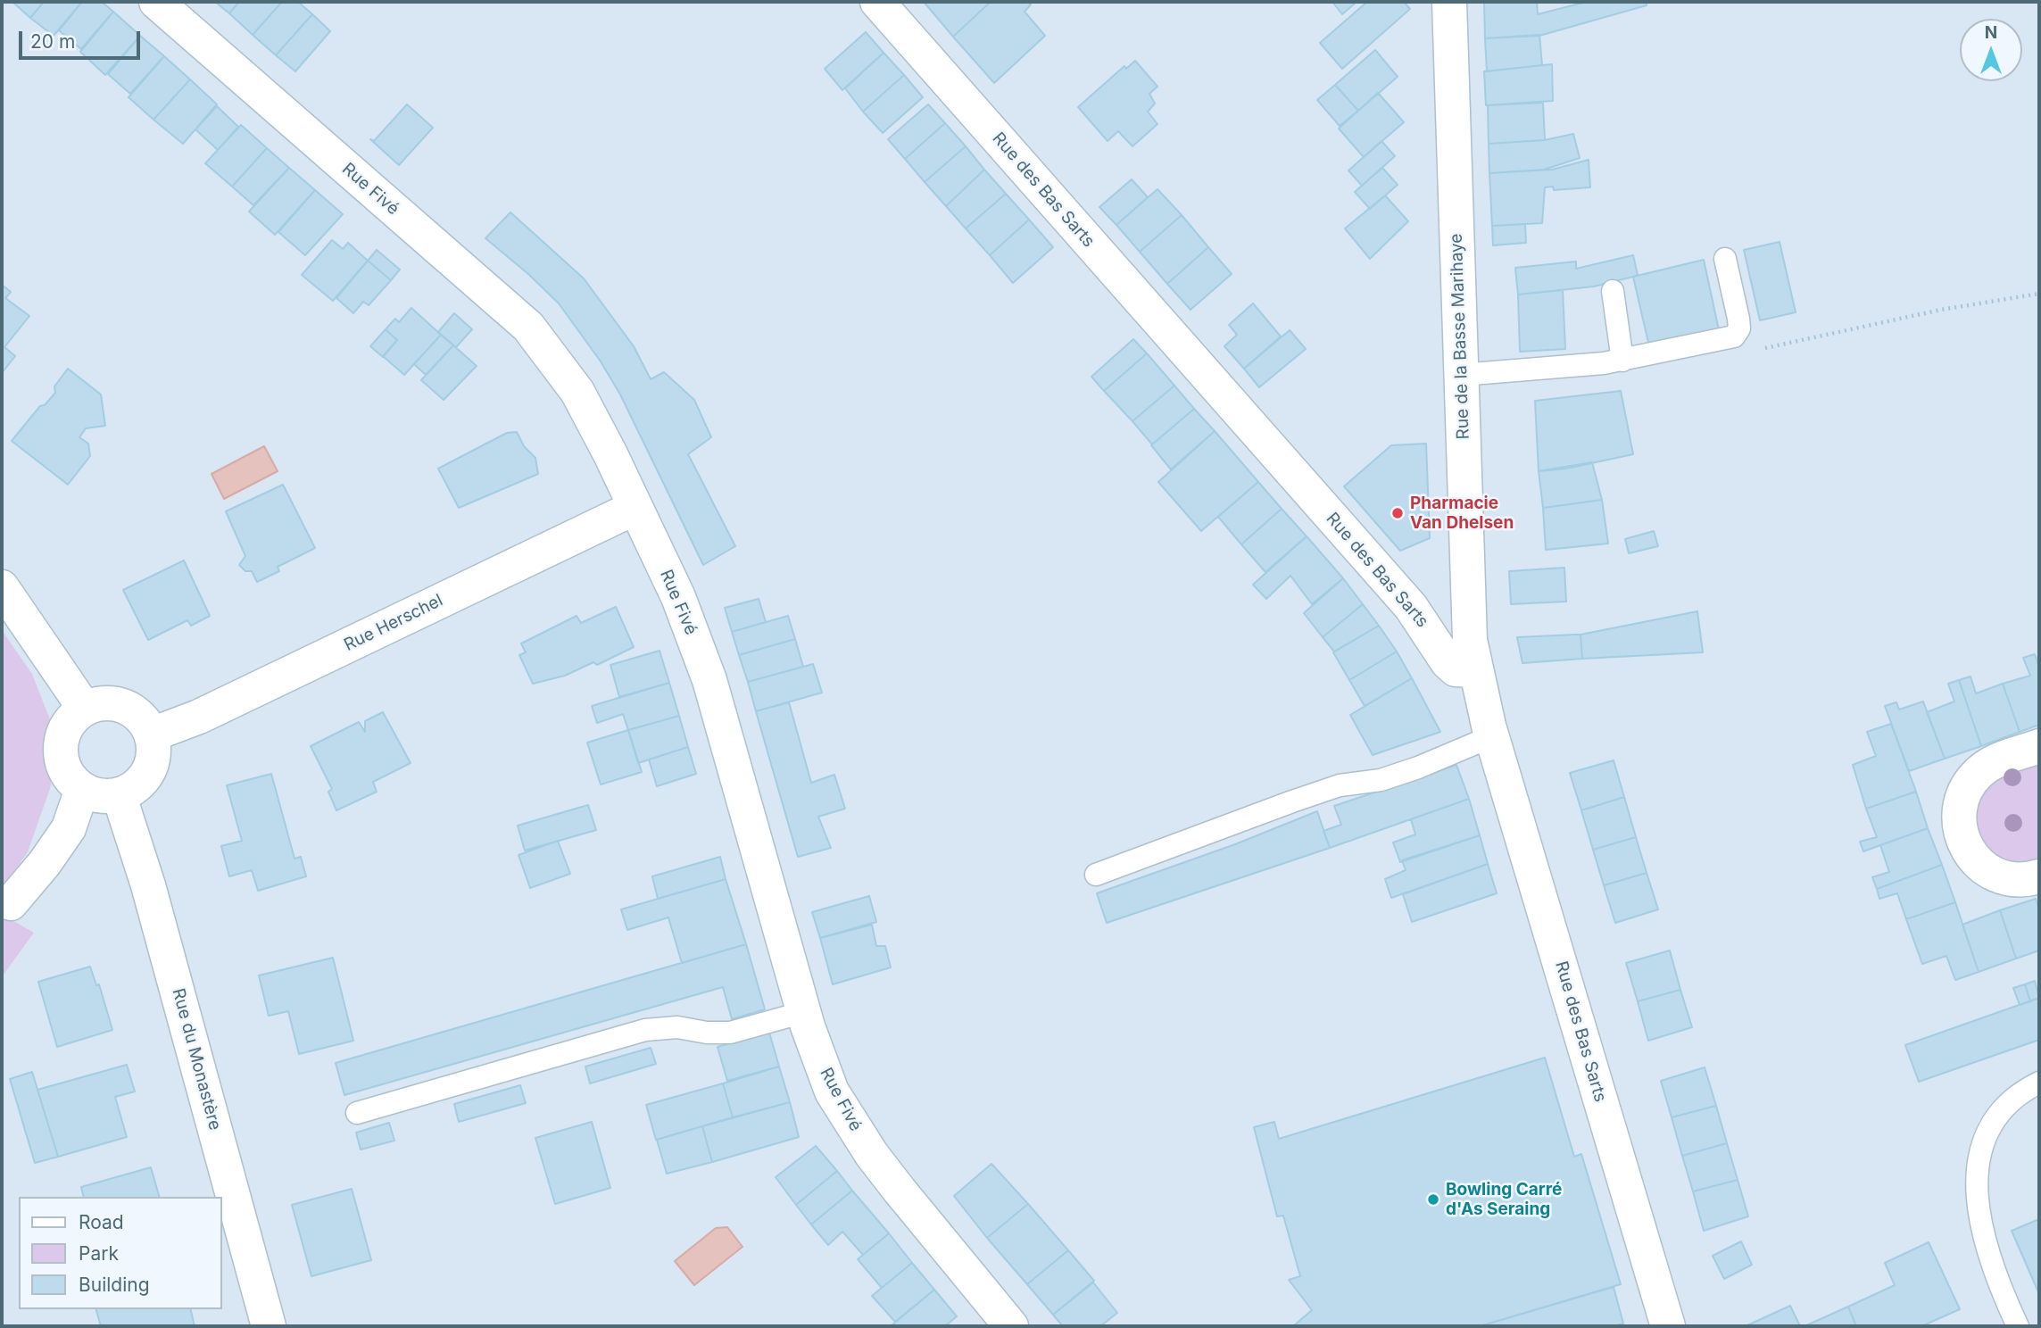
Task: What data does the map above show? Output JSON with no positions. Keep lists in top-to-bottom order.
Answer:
{
  "streets": {
    "street": [
      "Rue Fivé",
      "Rue des Bas Sarts",
      "Rue de la Basse Marihaye",
      "Rue Herschel",
      "Rue du Monastère"
    ]
  },
  "crossings": [
    ["Rue Fivé", "Rue Herschel"],
    ["Rue des Bas Sarts", "Rue de la Basse Marihaye"],
    ["Rue Herschel", "Rue du Monastère"]
  ],
  "places": ["Pharmacie Van Dhelsen", "Bowling Carré d'As Seraing"],
  "legend": ["Road", "Park", "Building"],
  "scale_bar": "20 m",
  "north": "top"
}
